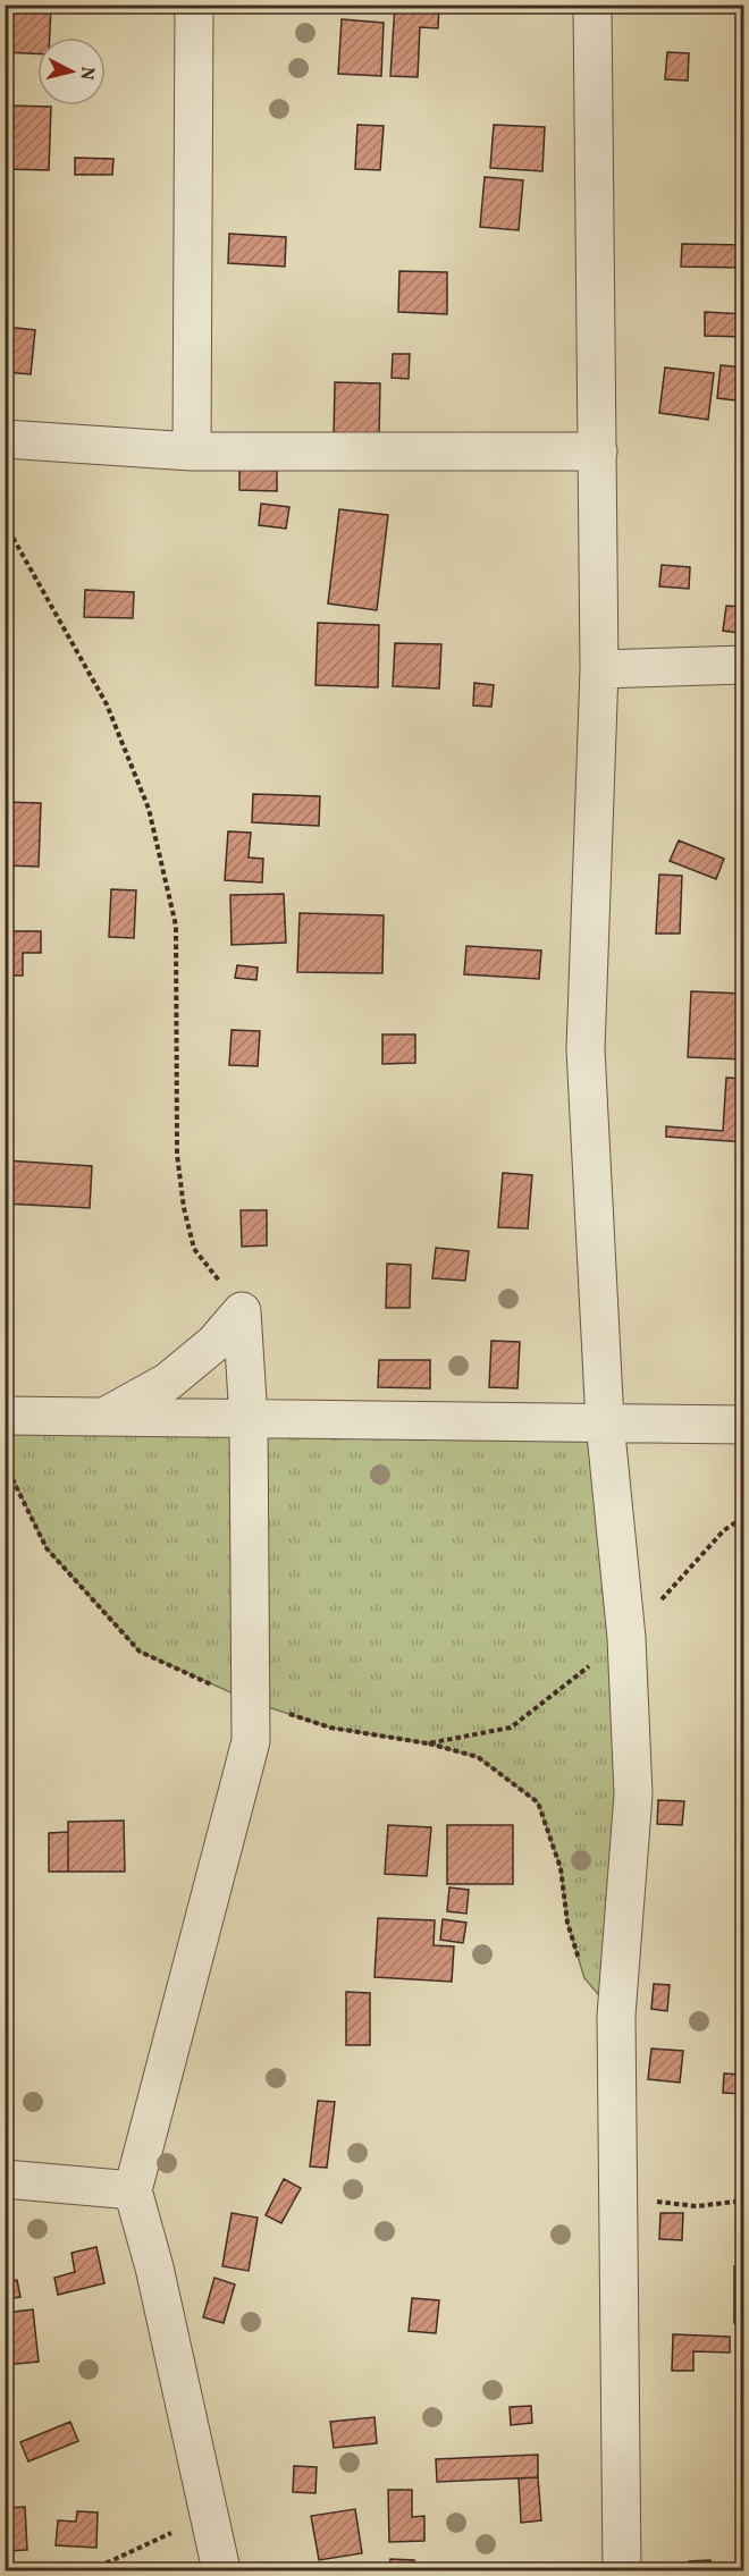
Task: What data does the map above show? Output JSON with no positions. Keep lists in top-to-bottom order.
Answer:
{
  "north": "right"
}
